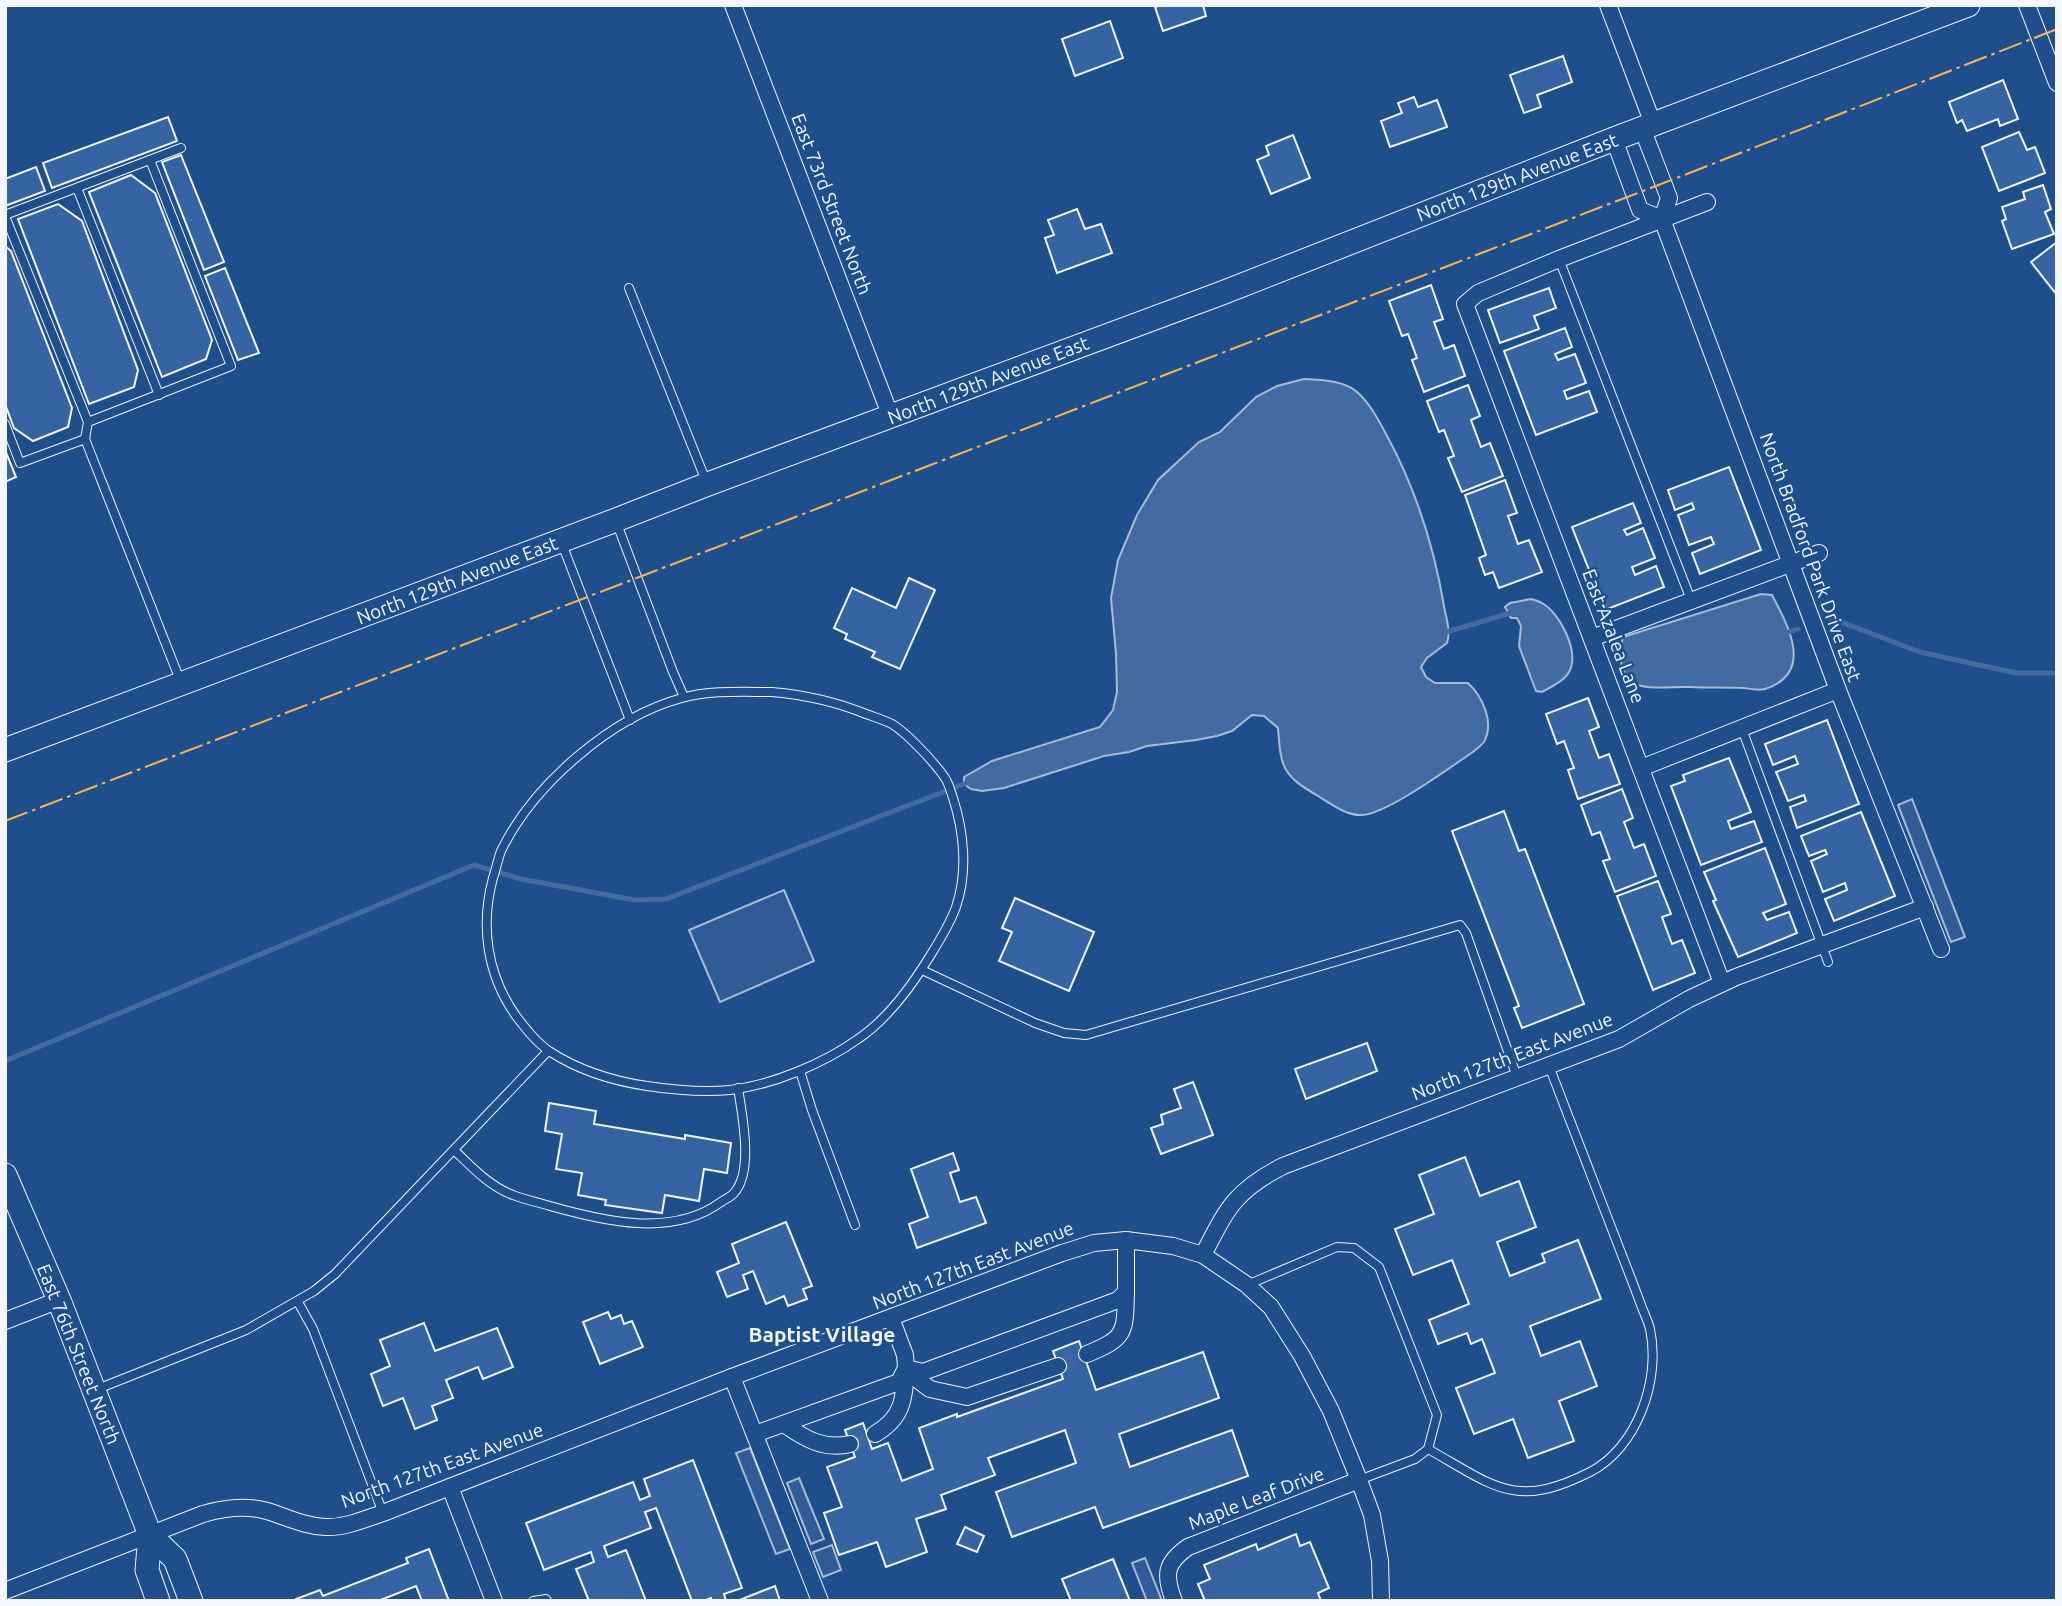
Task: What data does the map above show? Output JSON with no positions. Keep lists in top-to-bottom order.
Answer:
{
  "streets": {
    "street": [
      "North 129th Avenue East",
      "East 73rd Street North",
      "North Bradford Park Drive East",
      "East Azalea Lane",
      "North 127th East Avenue",
      "East 76th Street North",
      "Maple Leaf Drive"
    ]
  },
  "crossings": [
    ["North 129th Avenue East", "East 73rd Street North"],
    ["North 129th Avenue East", "North Bradford Park Drive East"],
    ["North Bradford Park Drive East", "North 127th East Avenue"],
    ["East Azalea Lane", "North 127th East Avenue"],
    ["North 127th East Avenue", "East 76th Street North"]
  ],
  "districts": ["Baptist Village"]
}
